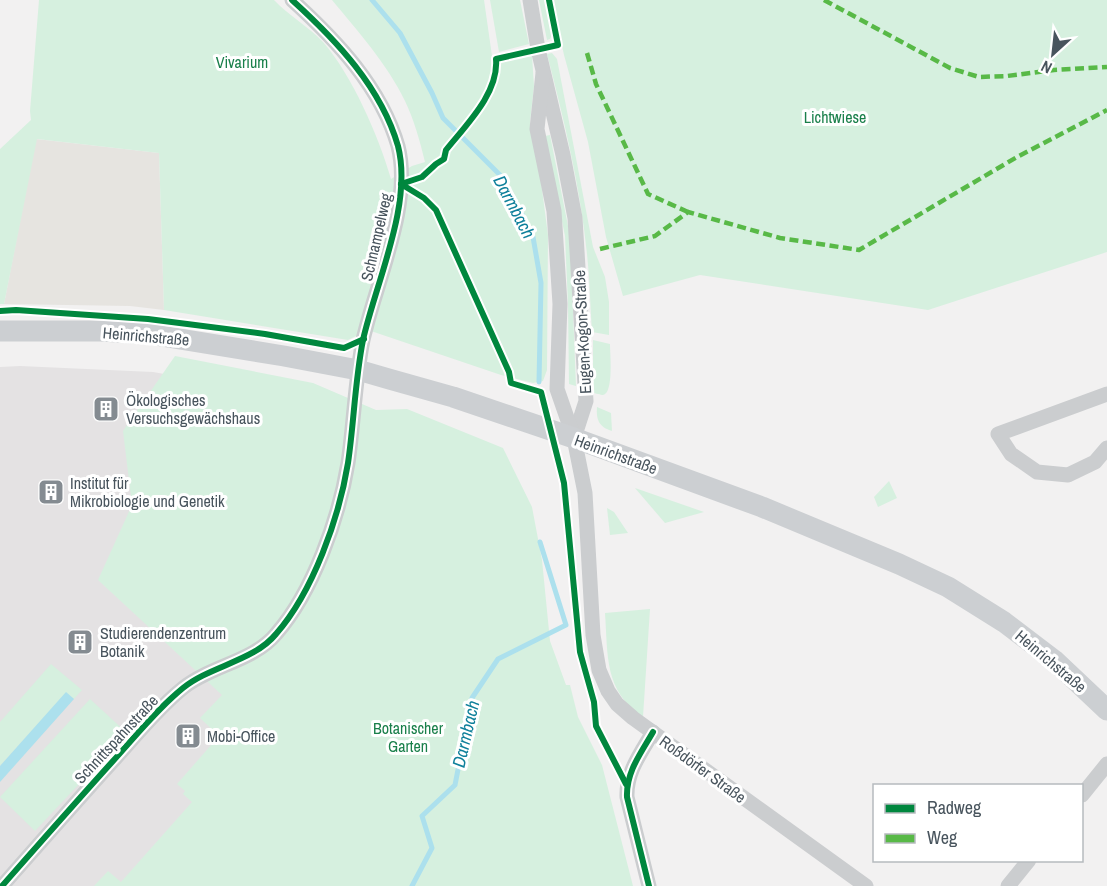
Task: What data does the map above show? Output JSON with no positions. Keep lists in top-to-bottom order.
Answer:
{
  "streets": {
    "main road": ["Heinrichstraße"],
    "street": [
      "Schnampelweg",
      "Eugen-Kogon-Straße",
      "Schnittspahnstraße",
      "Roßdörfer Straße"
    ]
  },
  "crossings": [
    ["Schnampelweg", "Heinrichstraße"],
    ["Schnampelweg", "Schnittspahnstraße"],
    ["Eugen-Kogon-Straße", "Heinrichstraße"],
    ["Eugen-Kogon-Straße", "Roßdörfer Straße"],
    ["Heinrichstraße", "Schnittspahnstraße"],
    ["Heinrichstraße", "Roßdörfer Straße"]
  ],
  "water": ["Darmbach"],
  "parks": ["Vivarium", "Lichtwiese", "Botanischer Garten"],
  "places": {
    "building": [
      "Ökologisches Versuchsgewächshaus",
      "Institut für Mikrobiologie und Genetik",
      "Studierendenzentrum Botanik",
      "Mobi-Office"
    ]
  },
  "legend": ["Radweg", "Weg"],
  "north": "bottom left"
}
